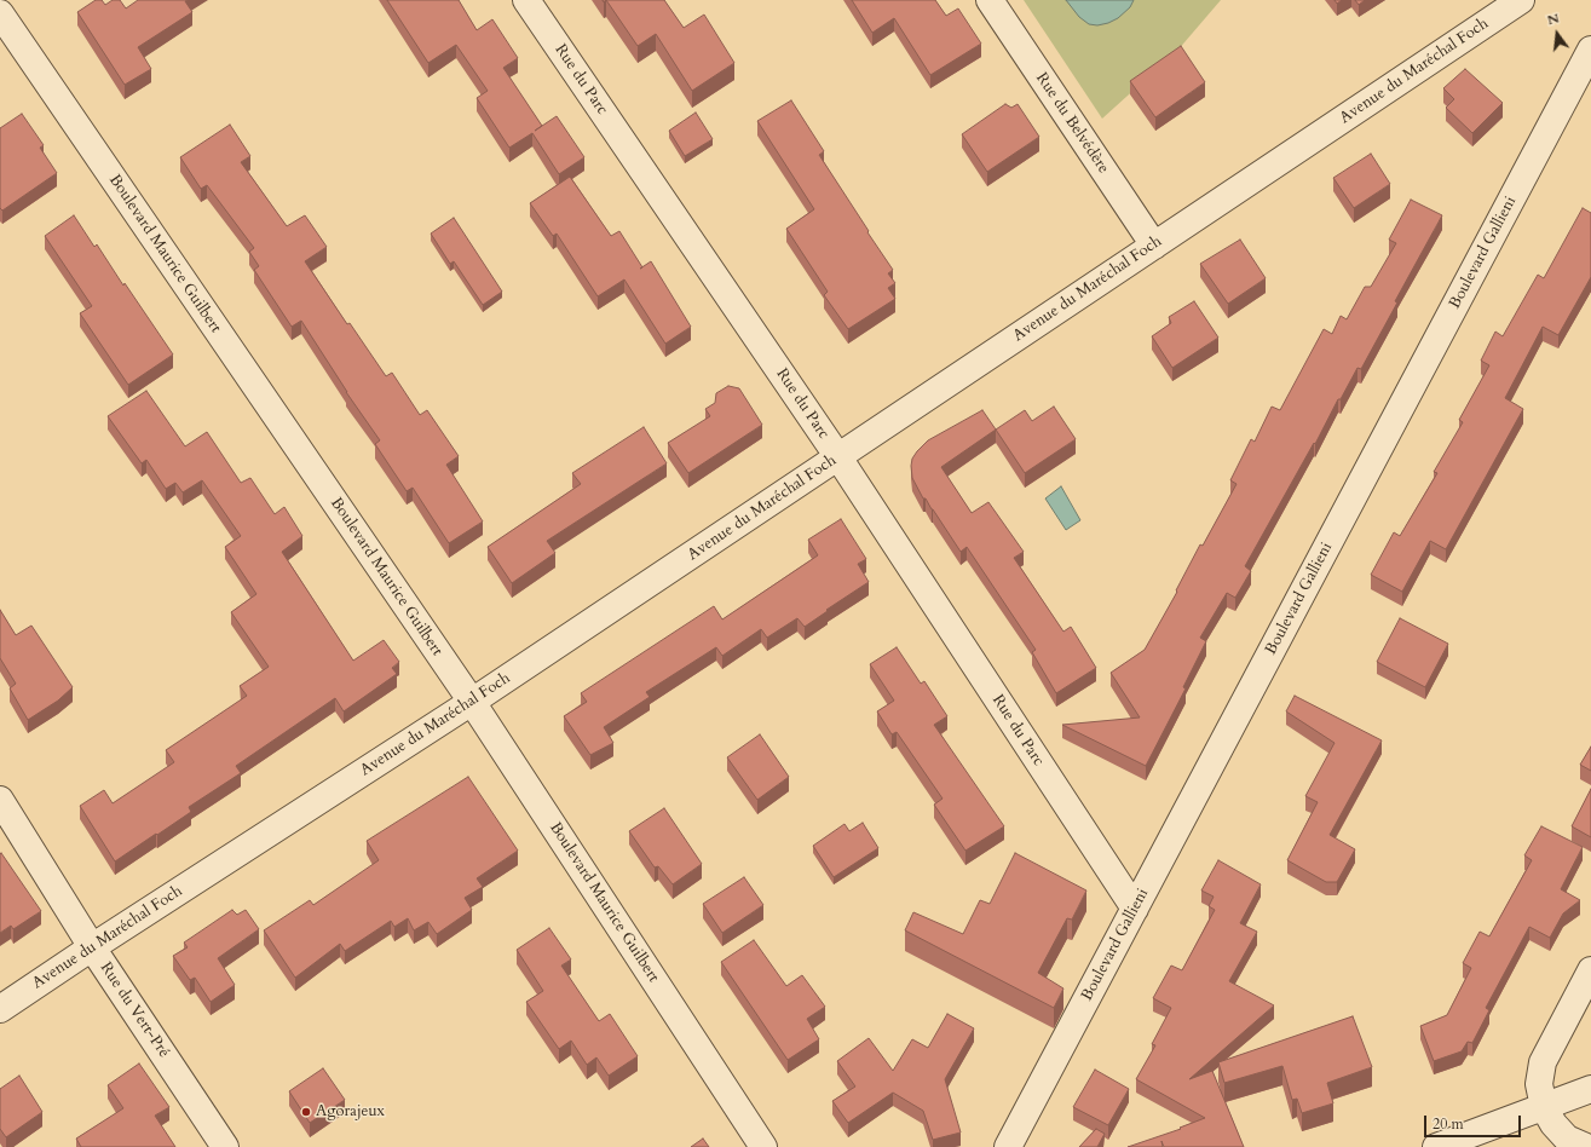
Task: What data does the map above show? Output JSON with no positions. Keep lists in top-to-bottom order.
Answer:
{
  "streets": {
    "street": [
      "Avenue du Maréchal Foch",
      "Rue du Parc",
      "Rue du Belvédère",
      "Boulevard Gallieni",
      "Boulevard Maurice Guilbert",
      "Rue du Vert-Pré"
    ]
  },
  "crossings": [
    ["Avenue du Maréchal Foch", "Rue du Parc"],
    ["Avenue du Maréchal Foch", "Rue du Belvédère"],
    ["Avenue du Maréchal Foch", "Boulevard Maurice Guilbert"],
    ["Avenue du Maréchal Foch", "Rue du Vert-Pré"],
    ["Rue du Parc", "Boulevard Gallieni"]
  ],
  "places": ["Agorajeux"],
  "scale_bar": "20 m",
  "north": "top"
}
